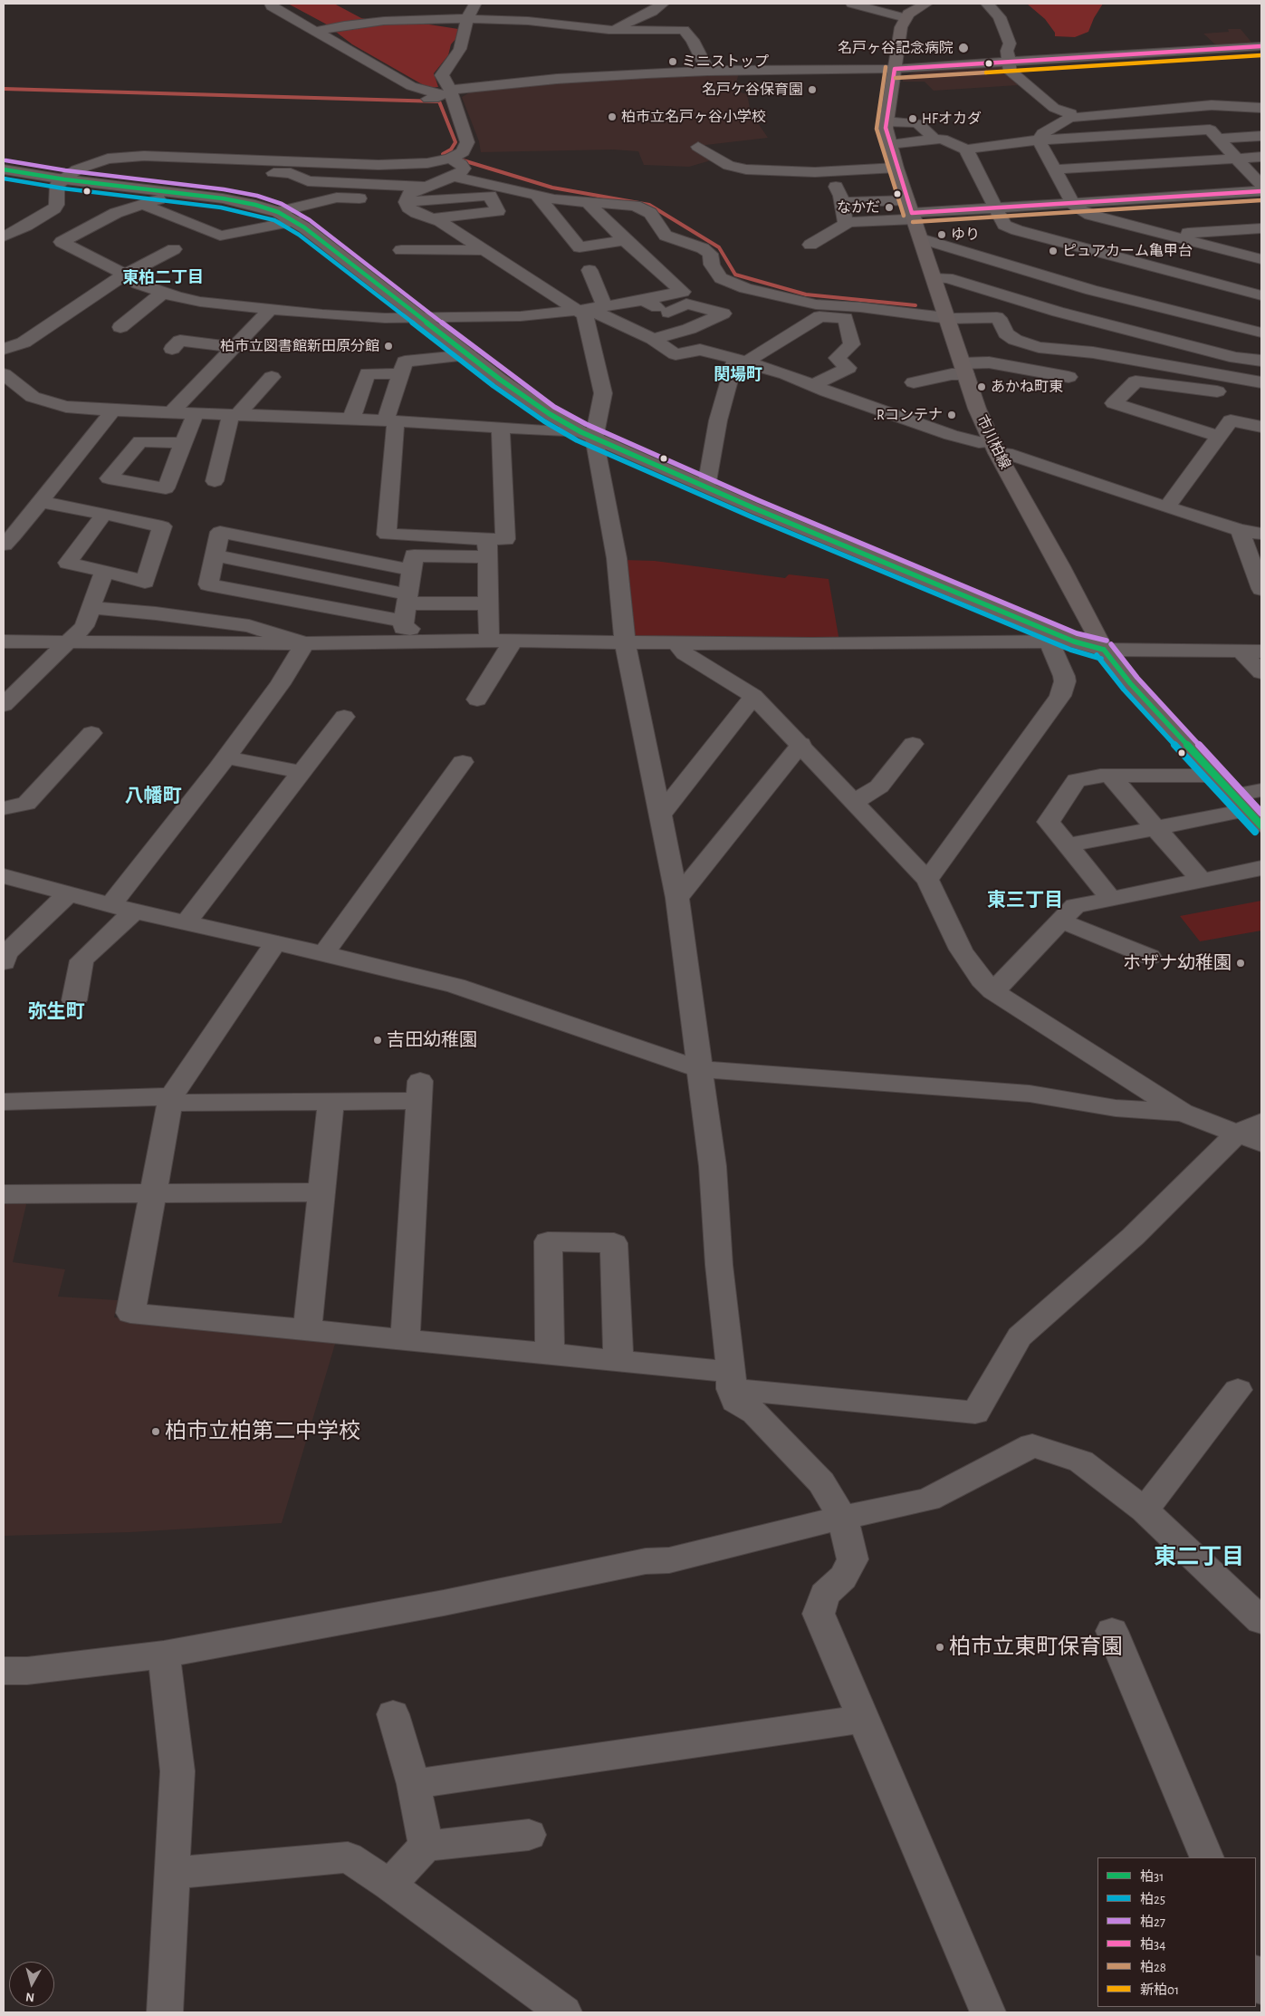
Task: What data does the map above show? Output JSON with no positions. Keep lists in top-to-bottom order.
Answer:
{
  "streets": {
    "main road": ["市川柏線"]
  },
  "districts": [
    "東柏二丁目",
    "関場町",
    "八幡町",
    "東三丁目",
    "弥生町",
    "東二丁目"
  ],
  "places": [
    "名戸ヶ谷記念病院",
    "ミニストップ",
    "名戸ケ谷保育園",
    "柏市立名戸ヶ谷小学校",
    "HFオカダ",
    "なかだ",
    "ゆり",
    "ピュアカーム亀甲台",
    "柏市立図書館新田原分館",
    "あかね町東",
    ".Rコンテナ",
    "ホザナ幼稚園",
    "吉田幼稚園",
    "柏市立柏第二中学校",
    "柏市立東町保育園"
  ],
  "lines": [
    "transit line 柏34",
    "transit line 新柏01",
    "transit line 柏28",
    "transit line 柏27",
    "transit line 柏31",
    "transit line 柏25"
  ],
  "legend": [
    "柏31",
    "柏25",
    "柏27",
    "柏34",
    "柏28",
    "新柏01"
  ],
  "north": "bottom"
}
